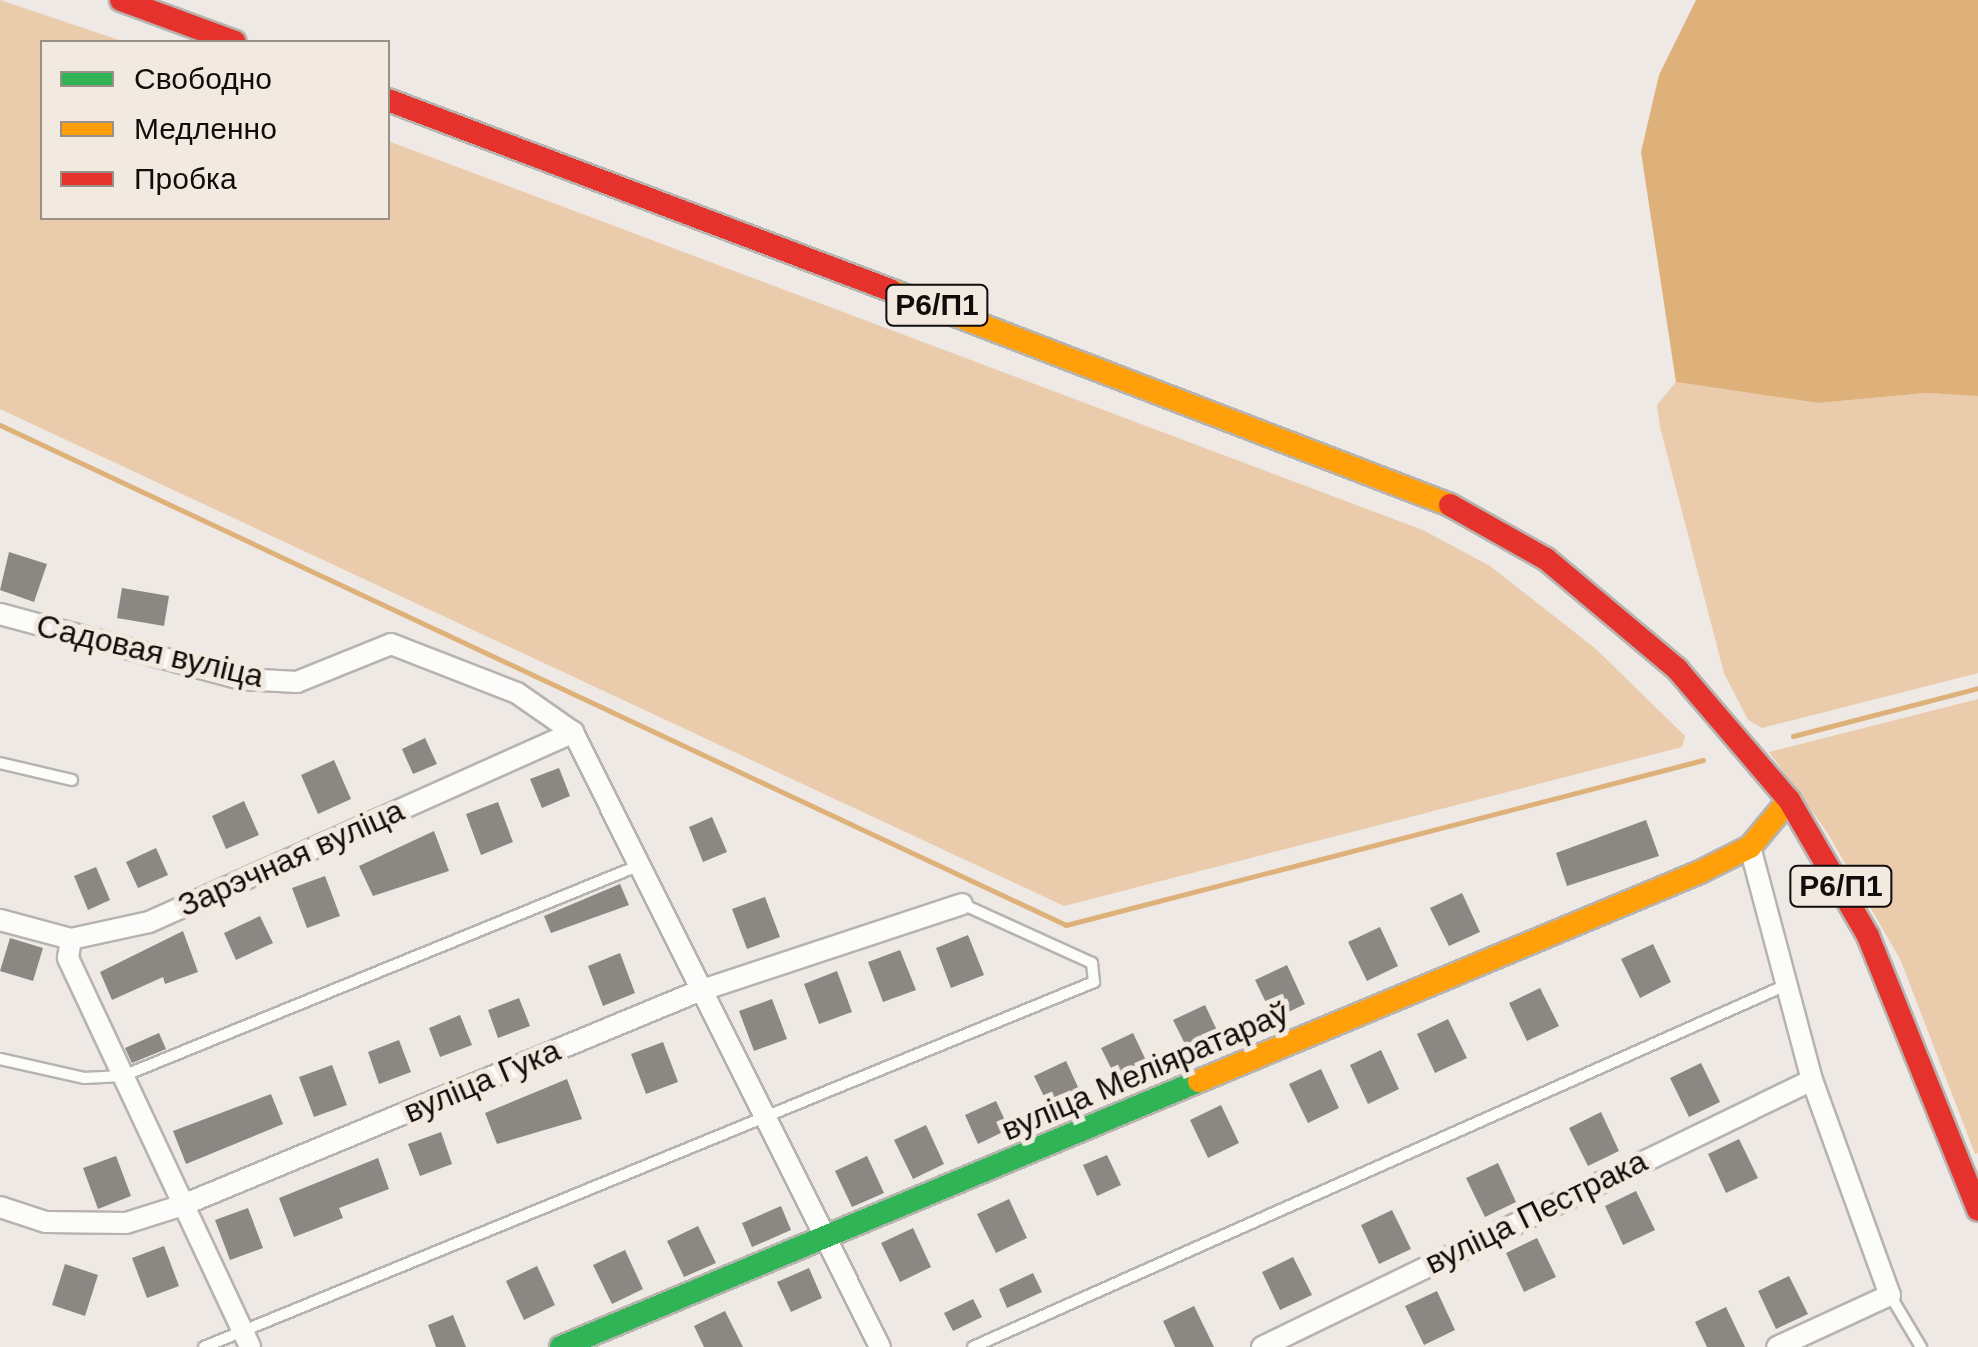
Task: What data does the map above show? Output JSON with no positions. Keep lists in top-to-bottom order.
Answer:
{
  "streets": {
    "main road": ["Р6/П1", "вуліца Меліяратараў"],
    "street": [
      "Садовая вуліца",
      "Зарэчная вуліца",
      "вуліца Гука",
      "вуліца Пестрака"
    ]
  },
  "crossings": [
    ["Садовая вуліца", "Зарэчная вуліца"]
  ],
  "legend": ["Свободно", "Медленно", "Пробка"]
}
